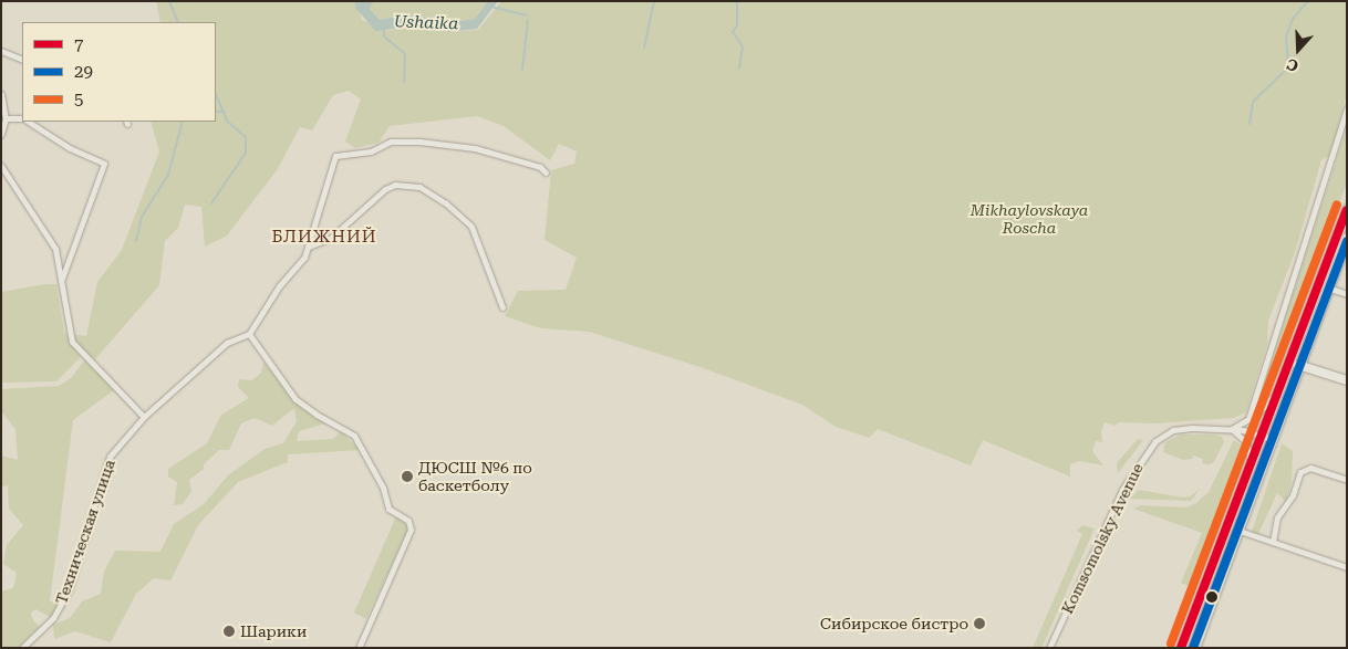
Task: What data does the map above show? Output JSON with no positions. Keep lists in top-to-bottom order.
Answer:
{
  "streets": {
    "street": ["Техническая улица", "Komsomolsky Avenue"]
  },
  "districts": ["БЛИЖНИЙ"],
  "water": ["Ushaika"],
  "parks": ["Mikhaylovskaya Roscha"],
  "places": ["ДЮСШ №6 по баскетболу", "Сибирское бистро", "Шарики"],
  "lines": ["transit line 5", "transit line 7", "transit line 29"],
  "legend": ["7", "29", "5"],
  "north": "bottom"
}
